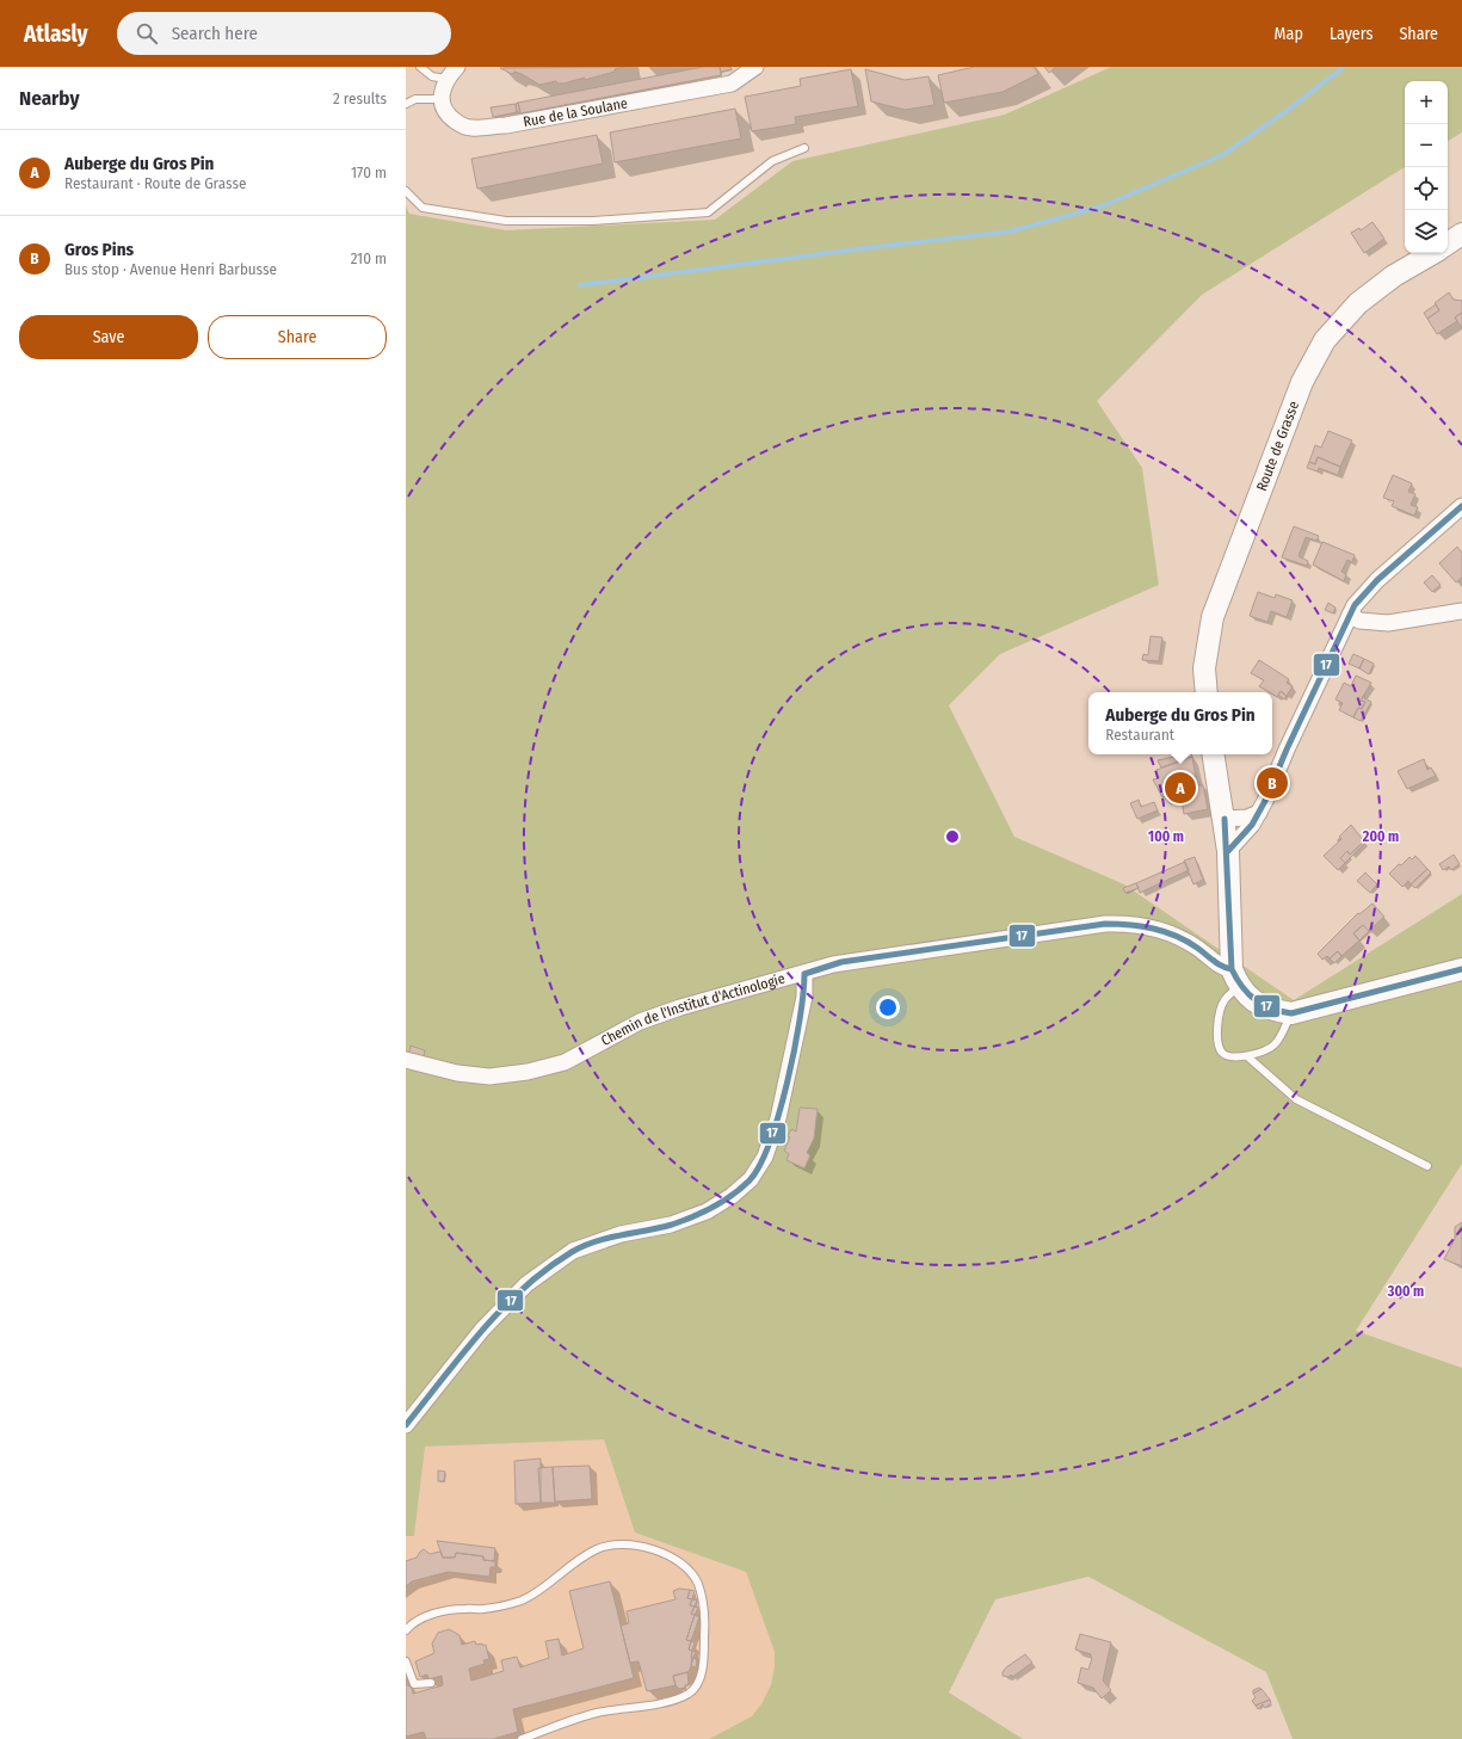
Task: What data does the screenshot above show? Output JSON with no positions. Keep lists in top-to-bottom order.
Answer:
{
  "streets": {
    "main road": ["Route de Grasse"],
    "street": ["Rue de la Soulane", "Chemin de l'Institut d'Actinologie"]
  },
  "lines": ["transit line 17"],
  "page": {
    "header": "Atlasly",
    "search": "Search here",
    "nav": ["Map", "Layers", "Share"],
    "heading": ["Nearby", "2 results"],
    "map_buttons": ["+", "−"],
    "list": [
      {
        "mark": "A",
        "name": "Auberge du Gros Pin",
        "note": "Restaurant · Route de Grasse",
        "value": "170 m"
      },
      {
        "mark": "B",
        "name": "Gros Pins",
        "note": "Bus stop · Avenue Henri Barbusse",
        "value": "210 m"
      }
    ],
    "buttons": ["Save", "Share"],
    "popup": ["Auberge du Gros Pin", "Restaurant"],
    "pins": ["B", "A"]
  },
  "rings": ["100 m", "200 m", "300 m"]
}
